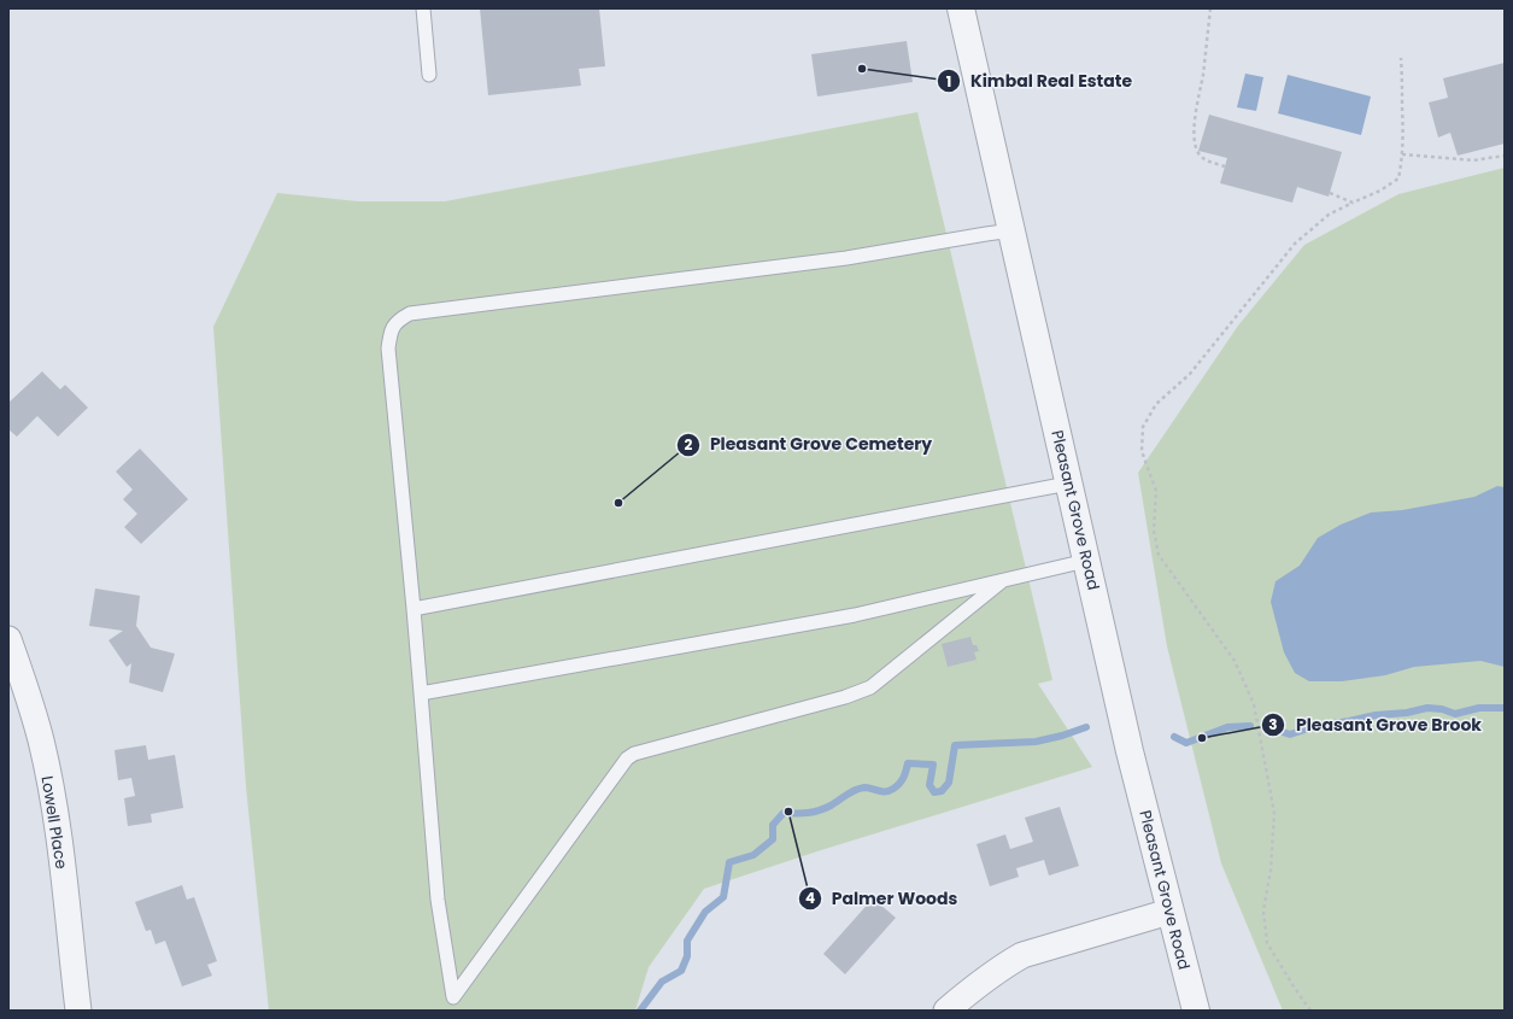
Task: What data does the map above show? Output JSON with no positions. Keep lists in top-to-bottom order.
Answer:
{
  "streets": {
    "street": ["Pleasant Grove Road", "Lowell Place"]
  },
  "places": [
    "Kimbal Real Estate",
    "Pleasant Grove Cemetery",
    "Pleasant Grove Brook",
    "Palmer Woods"
  ]
}
